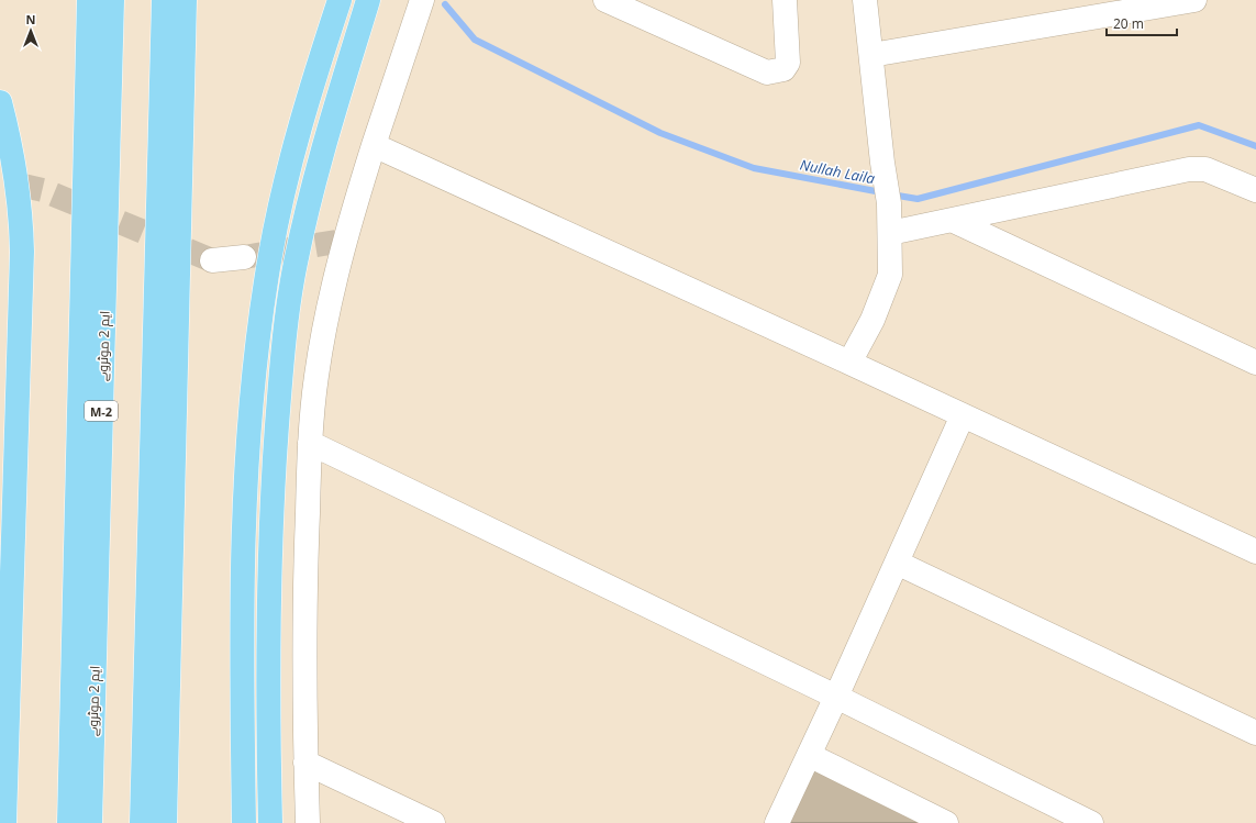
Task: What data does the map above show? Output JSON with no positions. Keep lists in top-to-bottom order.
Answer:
{
  "streets": {
    "highway": ["ایم 2 موٹروے", "M-2"]
  },
  "water": ["Nullah Laila"],
  "scale_bar": "20 m",
  "north": "top"
}
